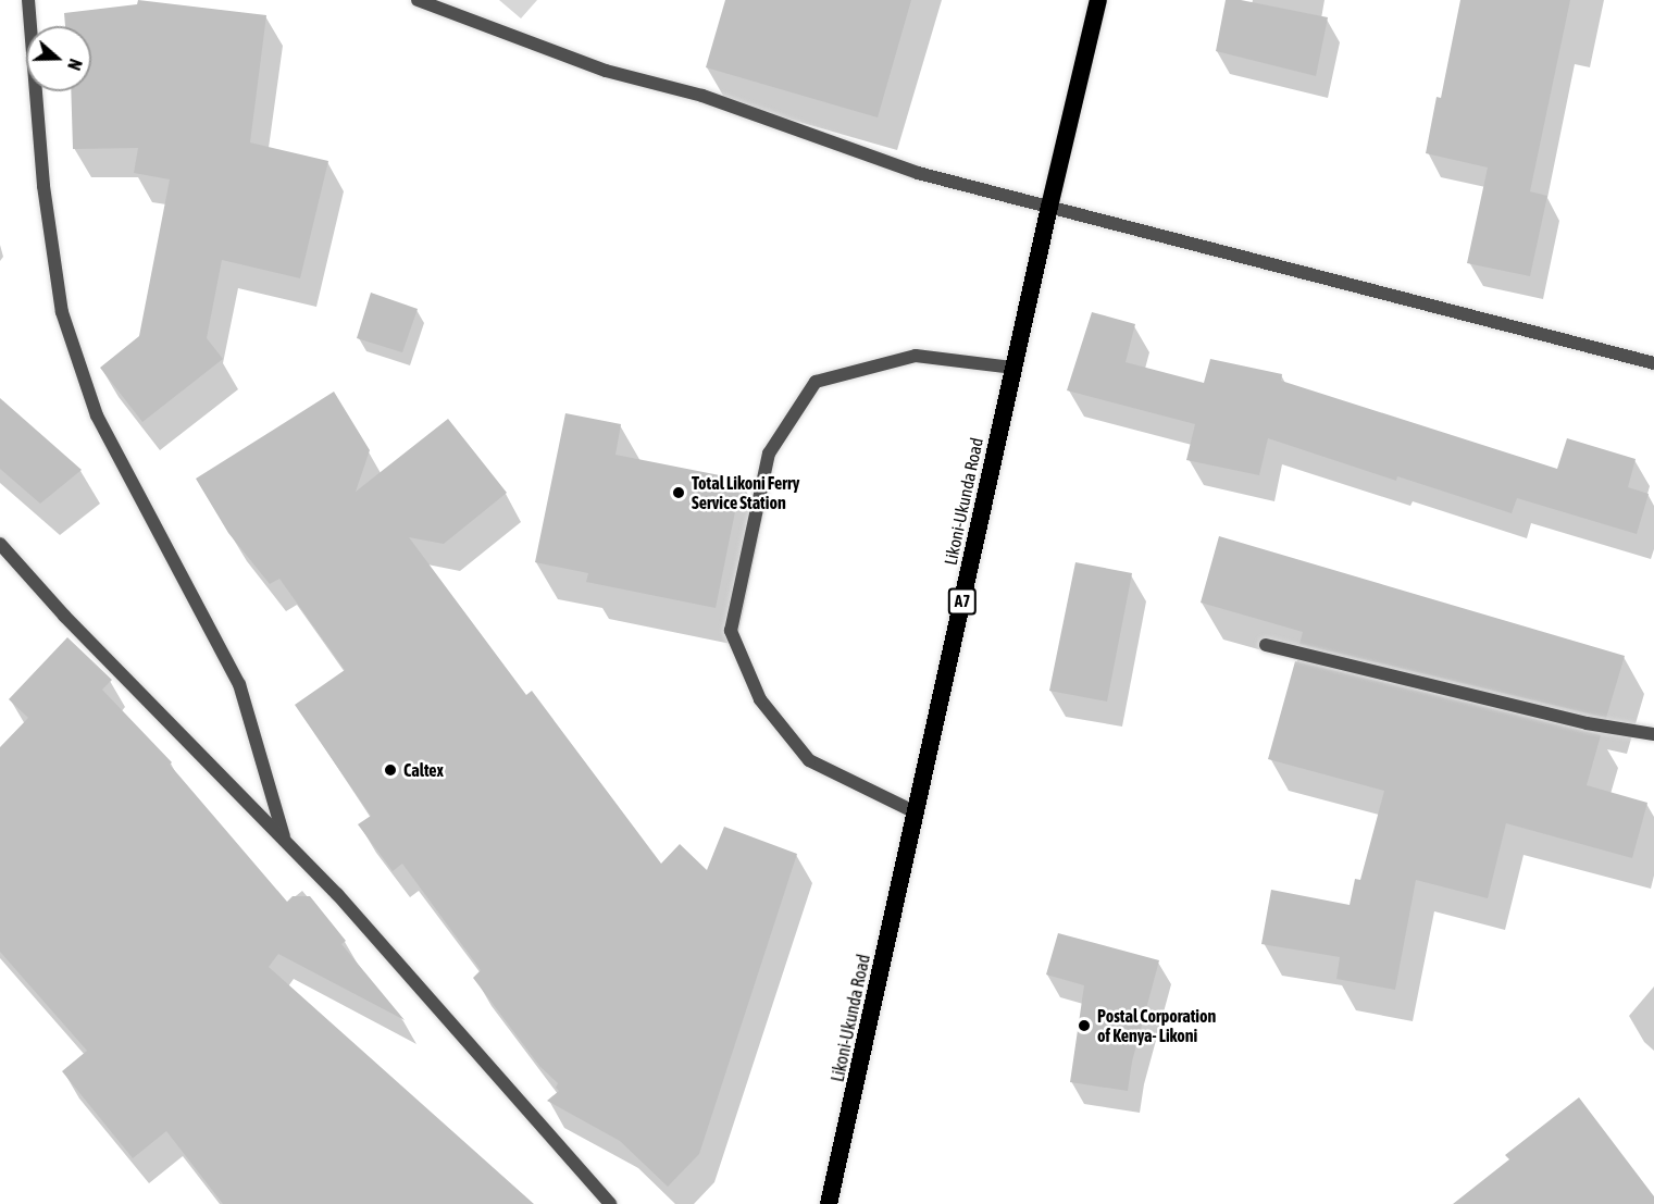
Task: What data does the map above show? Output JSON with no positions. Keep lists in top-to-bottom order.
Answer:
{
  "streets": {
    "highway": ["Likoni-Ukunda Road", "A7"]
  },
  "places": ["Total Likoni Ferry Service Station", "Caltex", "Postal Corporation of Kenya- Likoni"],
  "north": "right"
}
